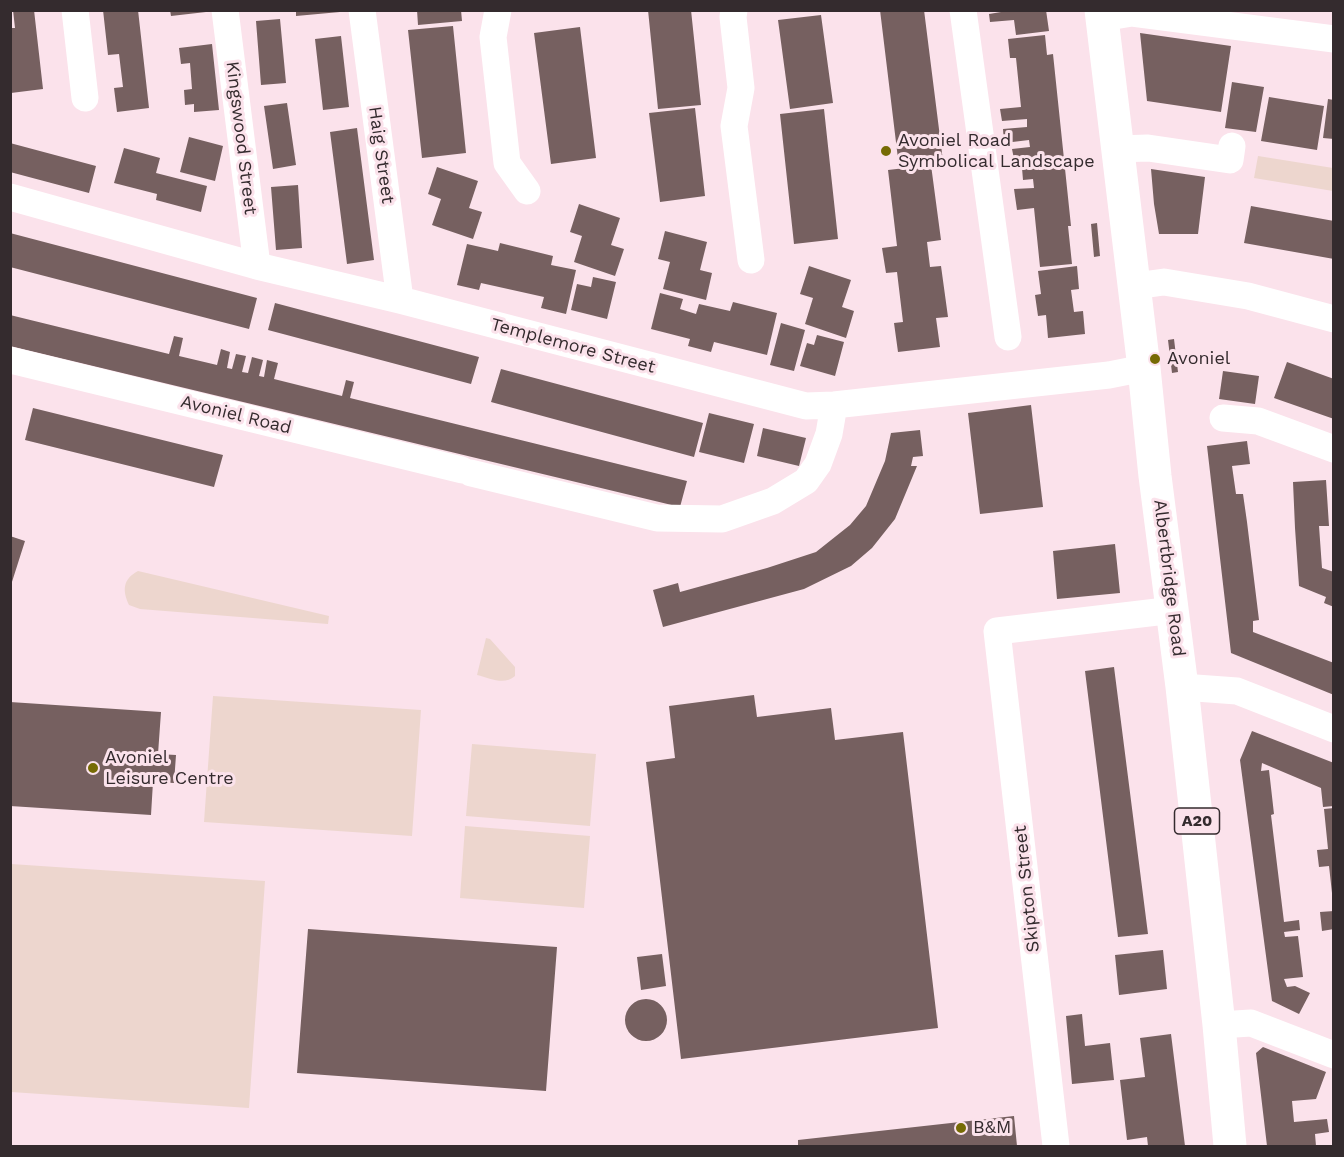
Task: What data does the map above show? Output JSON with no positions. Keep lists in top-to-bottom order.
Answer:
{
  "streets": {
    "main road": ["Albertbridge Road", "A20"],
    "street": [
      "Kingswood Street",
      "Haig Street",
      "Templemore Street",
      "Avoniel Road",
      "Skipton Street"
    ]
  },
  "crossings": [
    ["Kingswood Street", "Templemore Street"],
    ["Haig Street", "Templemore Street"],
    ["Templemore Street", "Avoniel Road"],
    ["Templemore Street", "Albertbridge Road"],
    ["Albertbridge Road", "Skipton Street"]
  ],
  "places": [
    "Avoniel Road Symbolical Landscape",
    "Avoniel",
    "Avoniel Leisure Centre",
    "B&M"
  ]
}
